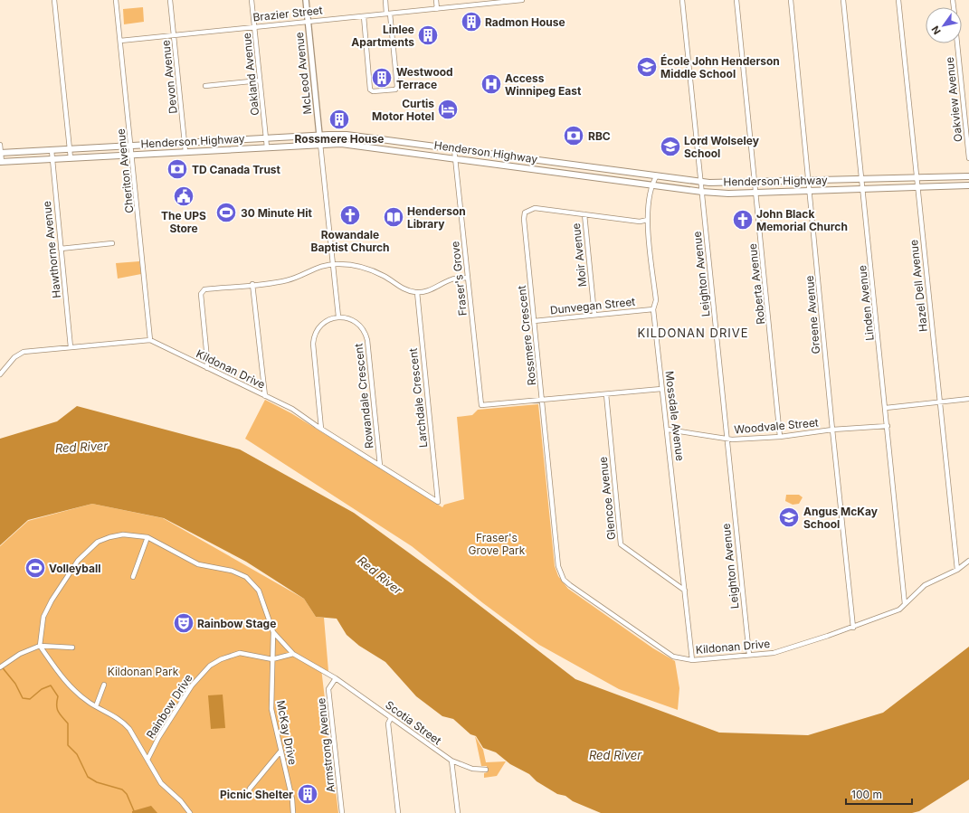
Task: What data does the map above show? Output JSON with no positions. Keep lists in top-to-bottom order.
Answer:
{
  "streets": {
    "main road": ["Henderson Highway"],
    "street": [
      "Brazier Street",
      "McLeod Avenue",
      "Oakland Avenue",
      "Devon Avenue",
      "Oakview Avenue",
      "Cheriton Avenue",
      "Hawthorne Avenue",
      "Moir Avenue",
      "Leighton Avenue",
      "Fraser's Grove",
      "Roberta Avenue",
      "Hazel Dell Avenue",
      "Linden Avenue",
      "Dunvegan Street",
      "Greene Avenue",
      "Rossmere Crescent",
      "Kildonan Drive",
      "Rowandale Crescent",
      "Larchdale Crescent",
      "Mossdale Avenue",
      "Woodvale Street",
      "Glencoe Avenue",
      "Rainbow Drive",
      "Scotia Street",
      "McKay Drive",
      "Armstrong Avenue"
    ]
  },
  "crossings": [
    ["Brazier Street", "McLeod Avenue"],
    ["Brazier Street", "Oakland Avenue"],
    ["Brazier Street", "Devon Avenue"],
    ["Brazier Street", "Cheriton Avenue"],
    ["McLeod Avenue", "Henderson Highway"],
    ["Oakland Avenue", "Henderson Highway"],
    ["Devon Avenue", "Henderson Highway"],
    ["Henderson Highway", "Cheriton Avenue"],
    ["Henderson Highway", "Hawthorne Avenue"],
    ["Henderson Highway", "Leighton Avenue"],
    ["Henderson Highway", "Fraser's Grove"],
    ["Henderson Highway", "Roberta Avenue"],
    ["Henderson Highway", "Hazel Dell Avenue"],
    ["Henderson Highway", "Linden Avenue"],
    ["Henderson Highway", "Greene Avenue"],
    ["Henderson Highway", "Mossdale Avenue"],
    ["Cheriton Avenue", "Kildonan Drive"],
    ["Moir Avenue", "Dunvegan Street"],
    ["Moir Avenue", "Rossmere Crescent"],
    ["Leighton Avenue", "Kildonan Drive"],
    ["Leighton Avenue", "Woodvale Street"],
    ["Fraser's Grove", "Rossmere Crescent"],
    ["Roberta Avenue", "Woodvale Street"],
    ["Hazel Dell Avenue", "Kildonan Drive"],
    ["Linden Avenue", "Kildonan Drive"],
    ["Linden Avenue", "Woodvale Street"],
    ["Dunvegan Street", "Rossmere Crescent"],
    ["Dunvegan Street", "Mossdale Avenue"],
    ["Greene Avenue", "Kildonan Drive"],
    ["Greene Avenue", "Woodvale Street"],
    ["Rossmere Crescent", "Kildonan Drive"],
    ["Rossmere Crescent", "Mossdale Avenue"],
    ["Kildonan Drive", "Rowandale Crescent"],
    ["Kildonan Drive", "Larchdale Crescent"],
    ["Kildonan Drive", "Mossdale Avenue"],
    ["Mossdale Avenue", "Woodvale Street"],
    ["Mossdale Avenue", "Glencoe Avenue"],
    ["Rainbow Drive", "McKay Drive"],
    ["Scotia Street", "McKay Drive"],
    ["Scotia Street", "Armstrong Avenue"]
  ],
  "districts": ["KILDONAN DRIVE"],
  "water": ["Red River"],
  "parks": ["Fraser's Grove Park", "Kildonan Park"],
  "places": {
    "building": [
      "Radmon House",
      "Linlee Apartments",
      "Westwood Terrace",
      "Rossmere House",
      "Picnic Shelter"
    ],
    "school or university": ["École John Henderson Middle School", "Lord Wolseley School", "Angus McKay School"],
    "hospital": ["Access Winnipeg East"],
    "hotel": ["Curtis Motor Hotel"],
    "bank": ["RBC", "TD Canada Trust"],
    "public building": ["The UPS Store"],
    "sports": ["30 Minute Hit", "Volleyball"],
    "church": ["Rowandale Baptist Church", "John Black Memorial Church"],
    "library": ["Henderson Library"],
    "theatre": ["Rainbow Stage"]
  },
  "scale_bar": "100 m",
  "north": "bottom left"
}
